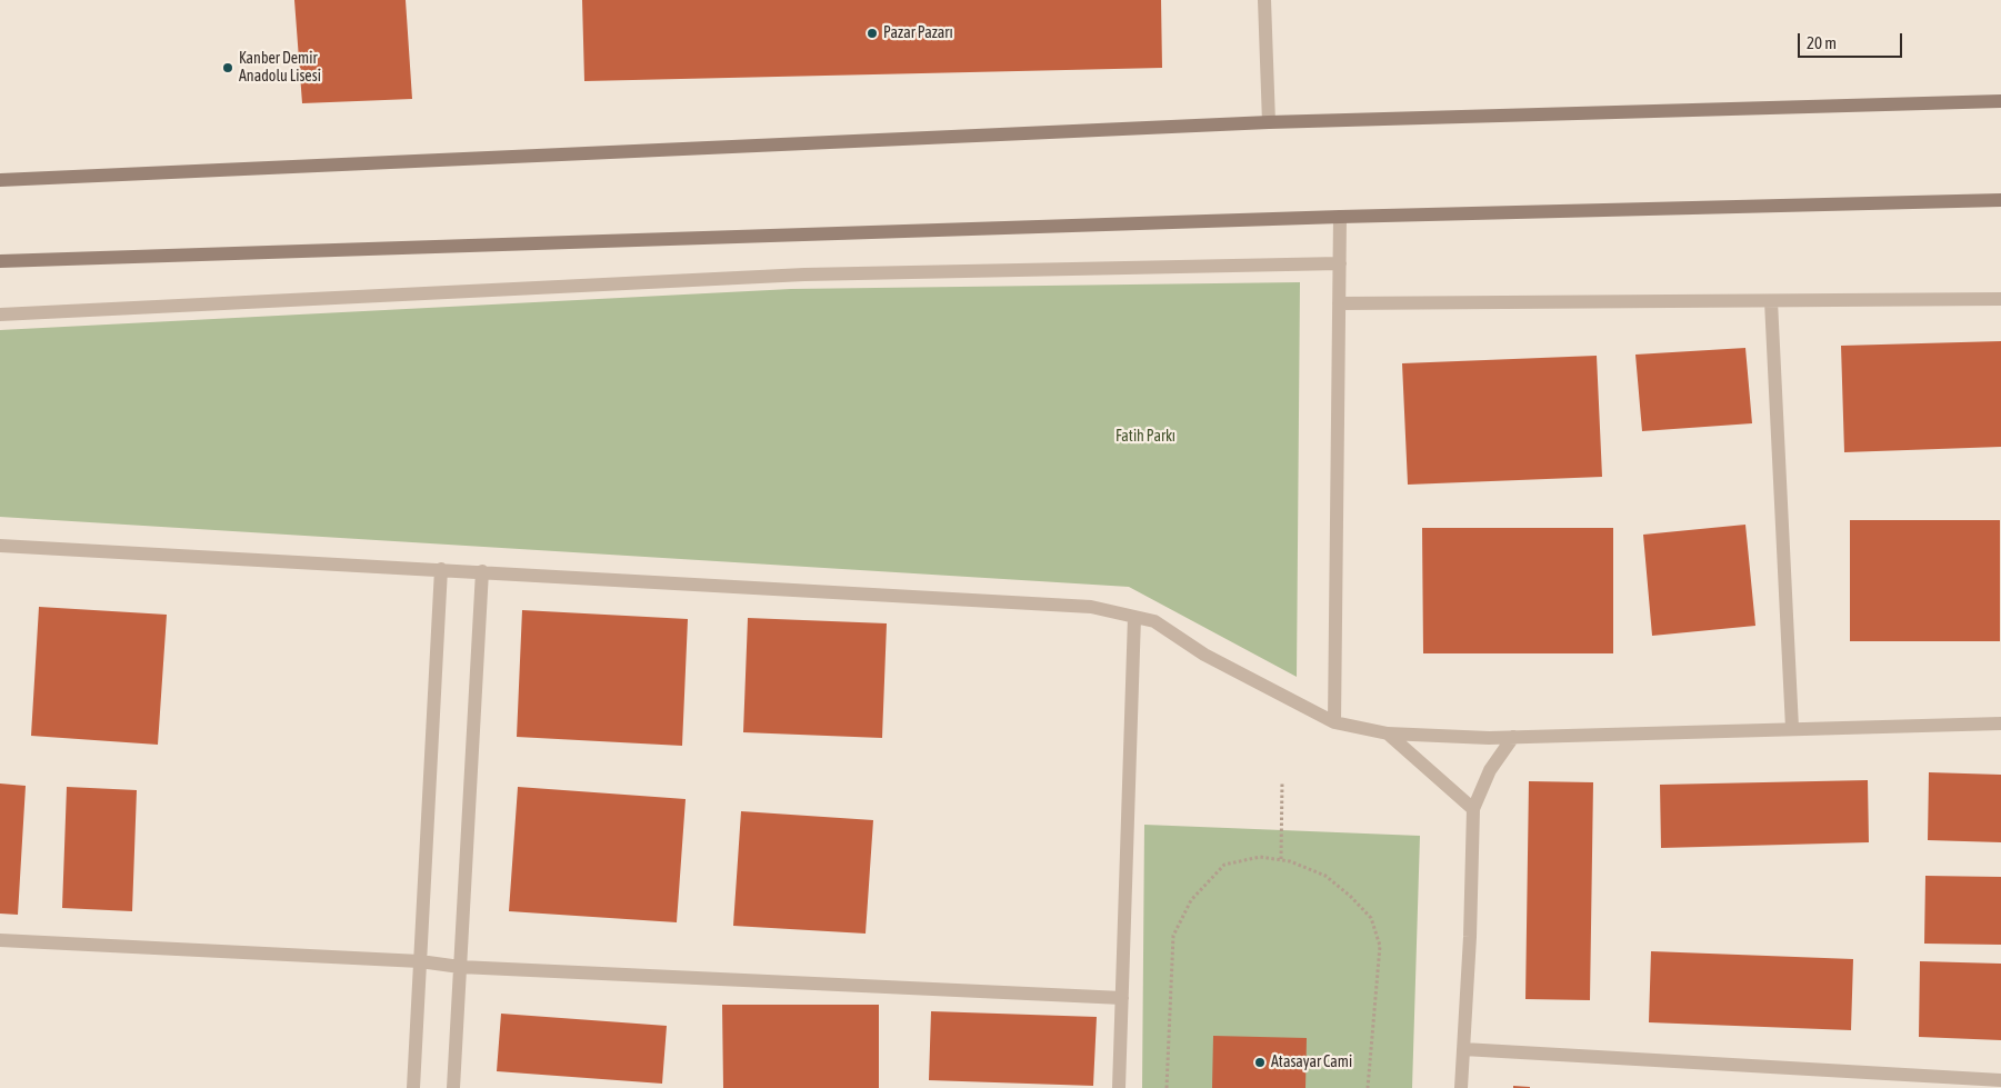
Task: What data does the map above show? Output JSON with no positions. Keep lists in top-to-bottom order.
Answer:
{
  "parks": ["Fatih Parkı"],
  "places": ["Pazar Pazarı", "Kanber Demir Anadolu Lisesi", "Atasayar Cami"],
  "scale_bar": "20 m"
}
